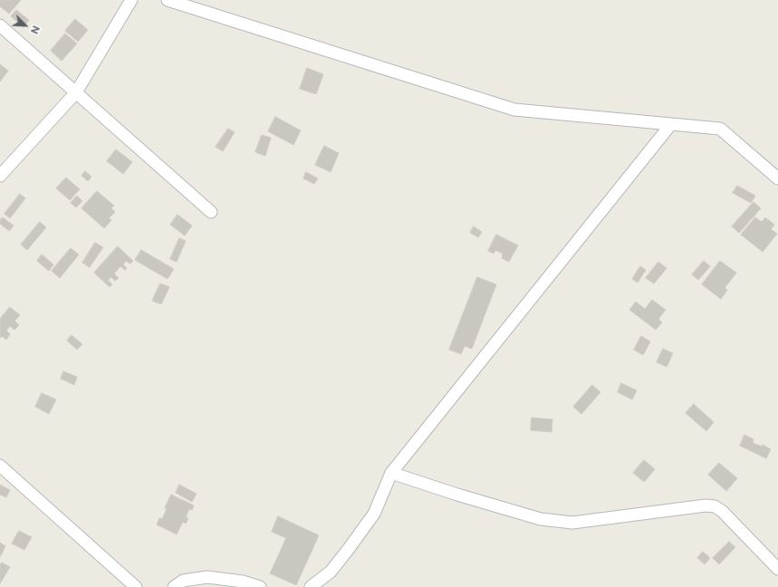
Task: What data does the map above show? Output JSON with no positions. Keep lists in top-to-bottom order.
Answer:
{
  "north": "bottom right"
}
